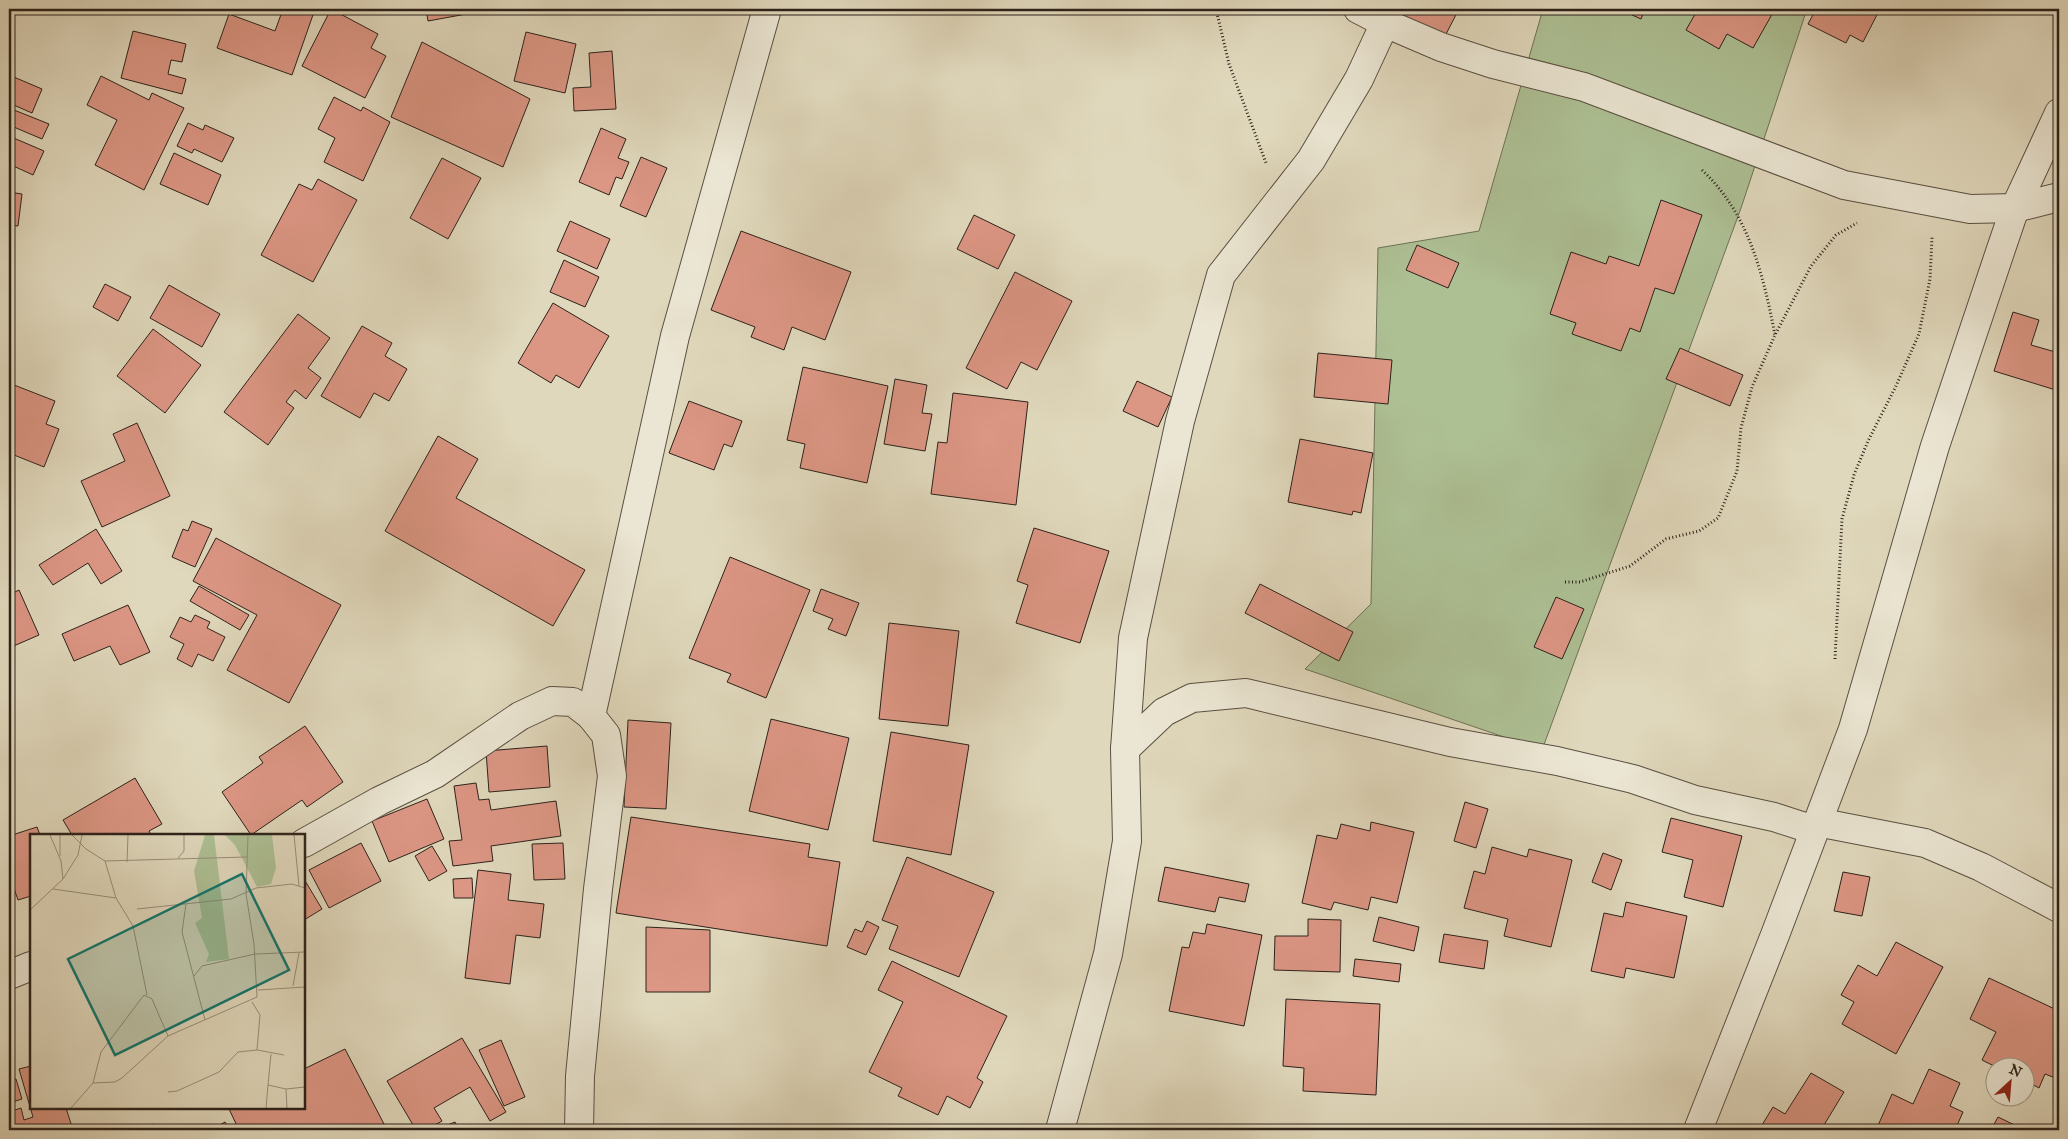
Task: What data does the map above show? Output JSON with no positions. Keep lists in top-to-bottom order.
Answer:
{
  "north": "top right"
}
